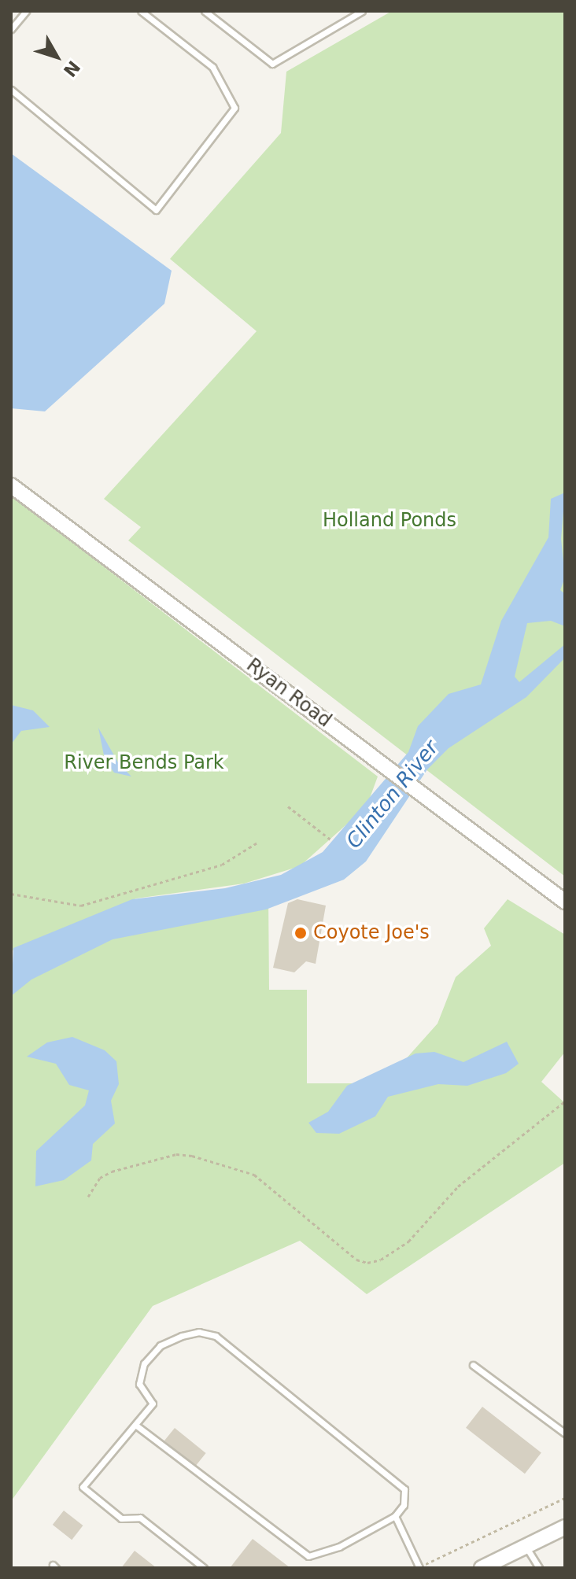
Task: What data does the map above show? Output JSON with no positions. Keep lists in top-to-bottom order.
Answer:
{
  "streets": {
    "street": ["Ryan Road"]
  },
  "water": ["Clinton River"],
  "parks": ["Holland Ponds", "River Bends Park"],
  "places": ["Coyote Joe's"],
  "north": "bottom right"
}
